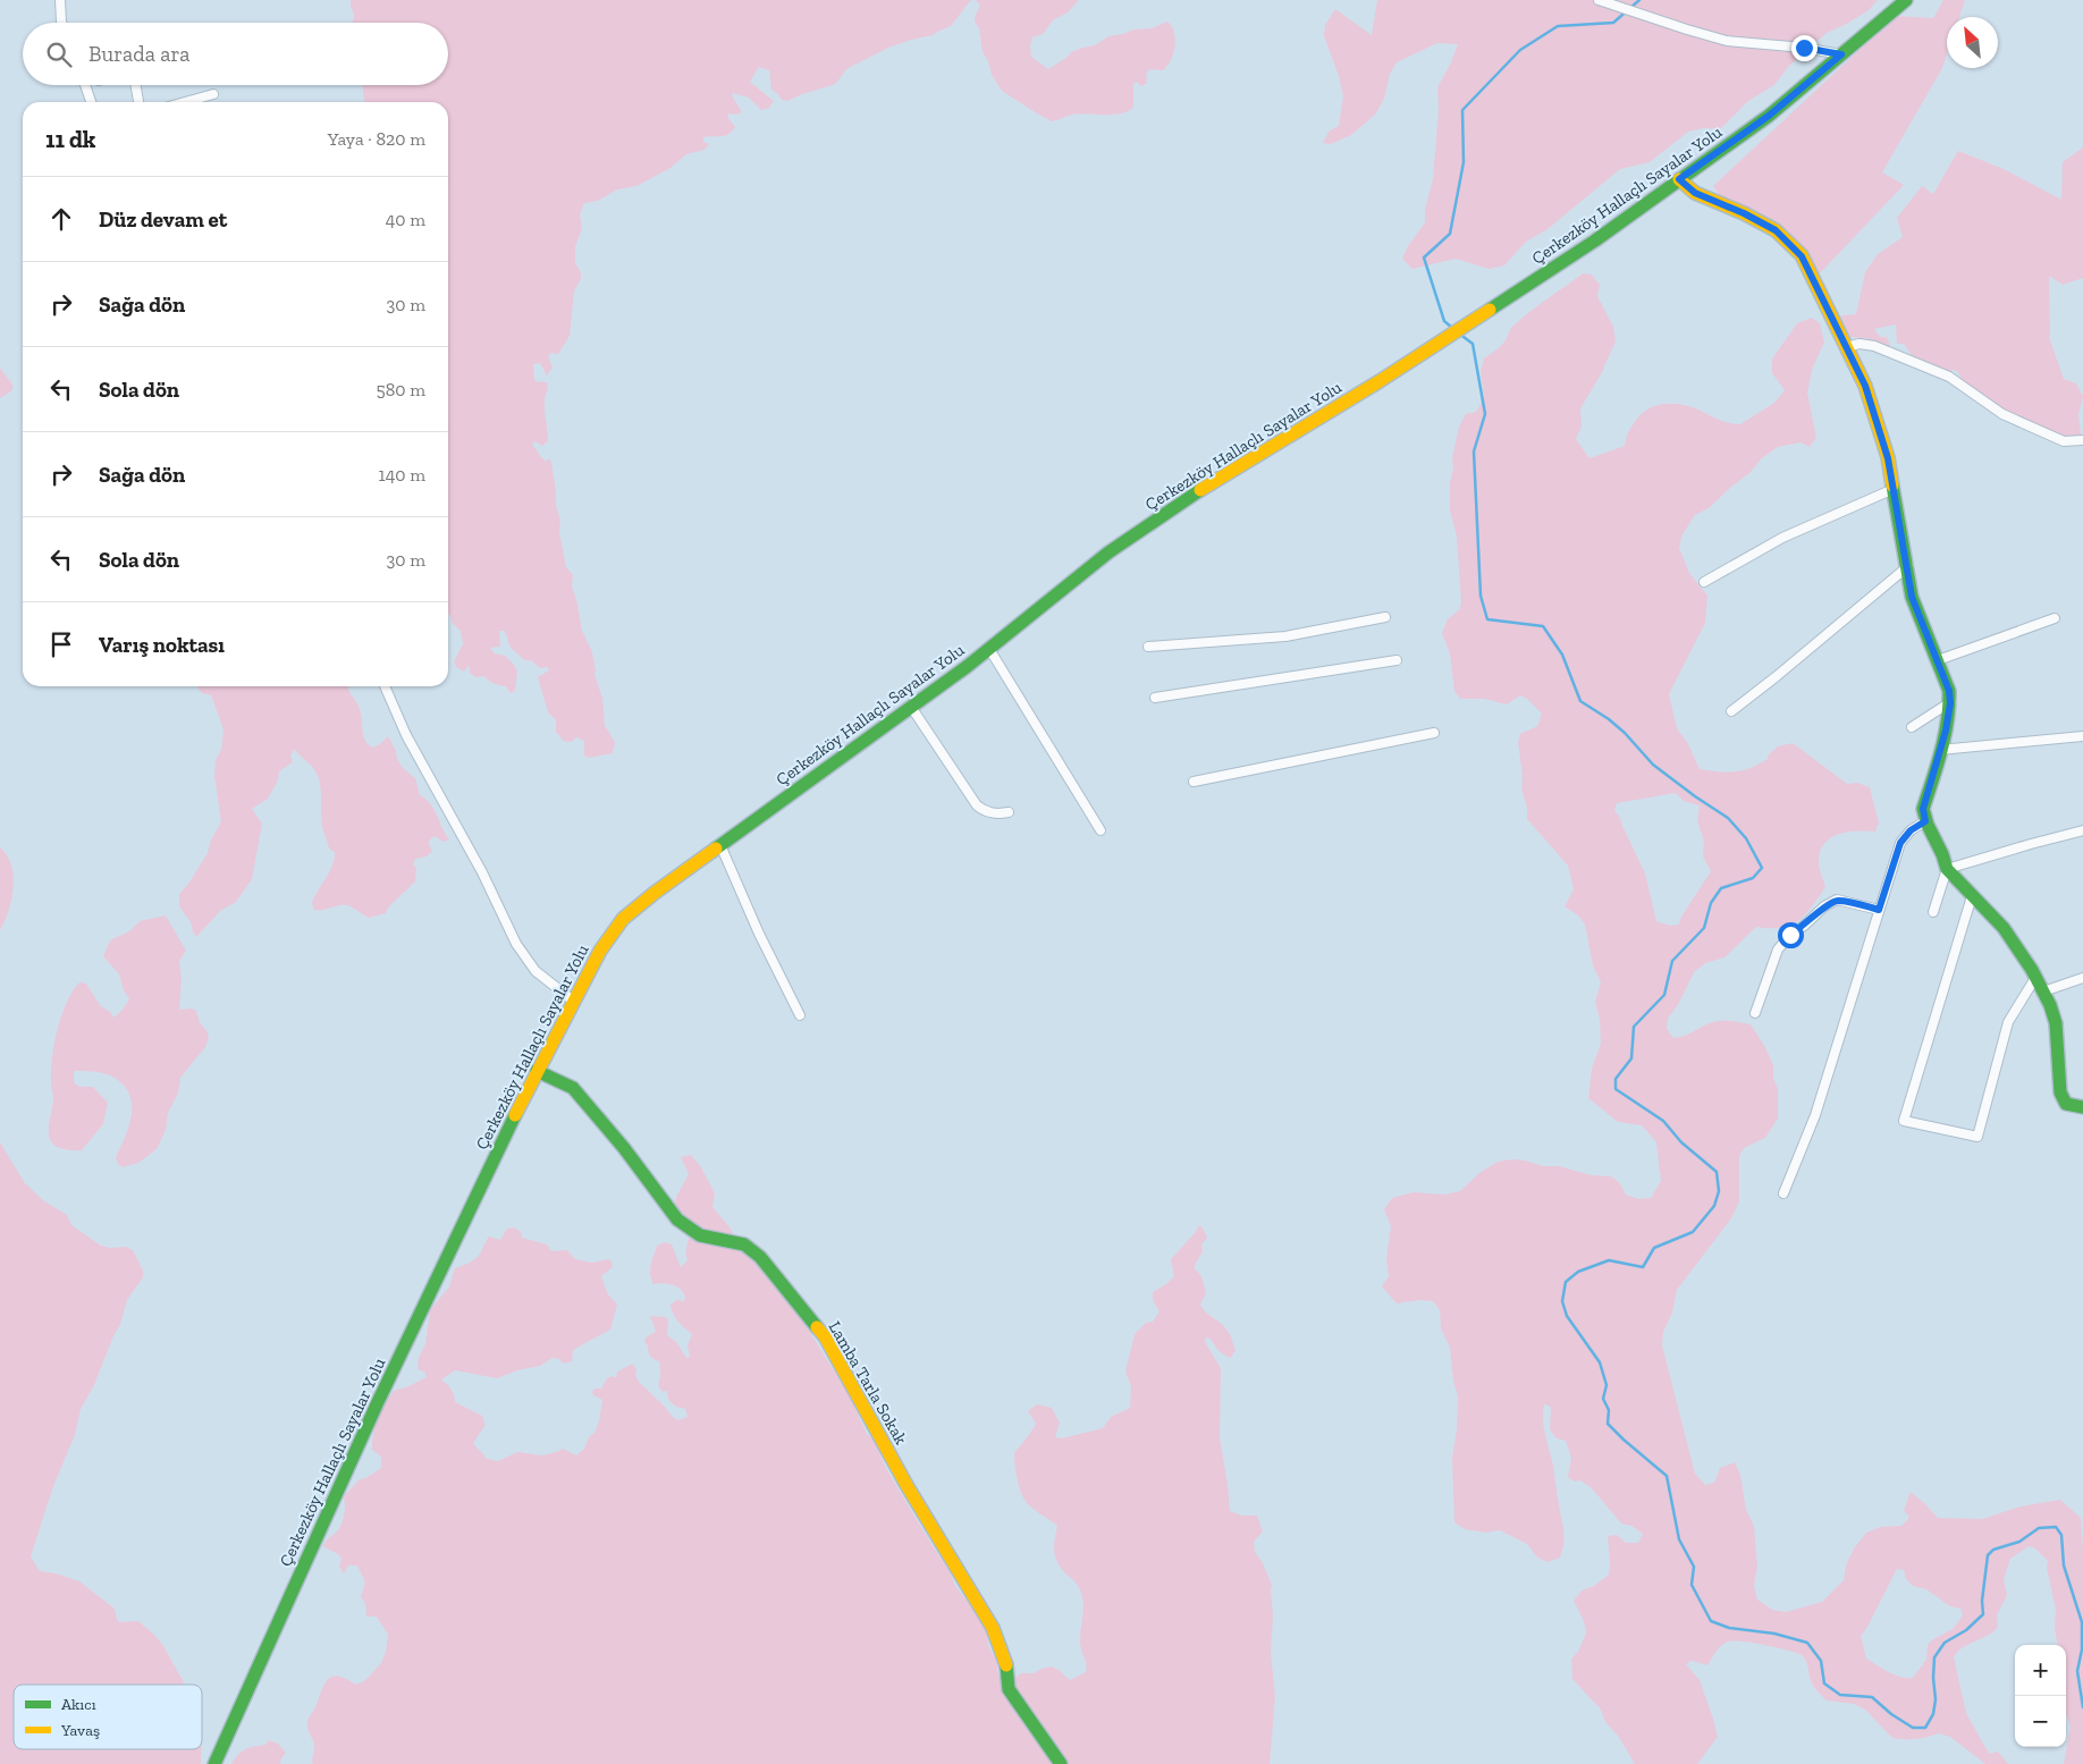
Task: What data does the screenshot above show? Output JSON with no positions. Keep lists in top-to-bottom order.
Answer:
{
  "streets": {
    "main road": ["Çerkezköy Hallaçlı Sayalar Yolu", "Lamba Tarla Sokak"]
  },
  "crossings": [
    ["Çerkezköy Hallaçlı Sayalar Yolu", "Lamba Tarla Sokak"]
  ],
  "legend": ["Akıcı", "Yavaş"],
  "north": "top left",
  "page": {
    "search": "Burada ara",
    "heading": ["11 dk", "Yaya · 820 m"],
    "list": [
      ["Düz devam et", "40 m"],
      ["Sağa dön", "30 m"],
      ["Sola dön", "580 m"],
      ["Sağa dön", "140 m"],
      ["Sola dön", "30 m"],
      "Varış noktası"
    ],
    "map_buttons": ["+", "−"]
  }
}
